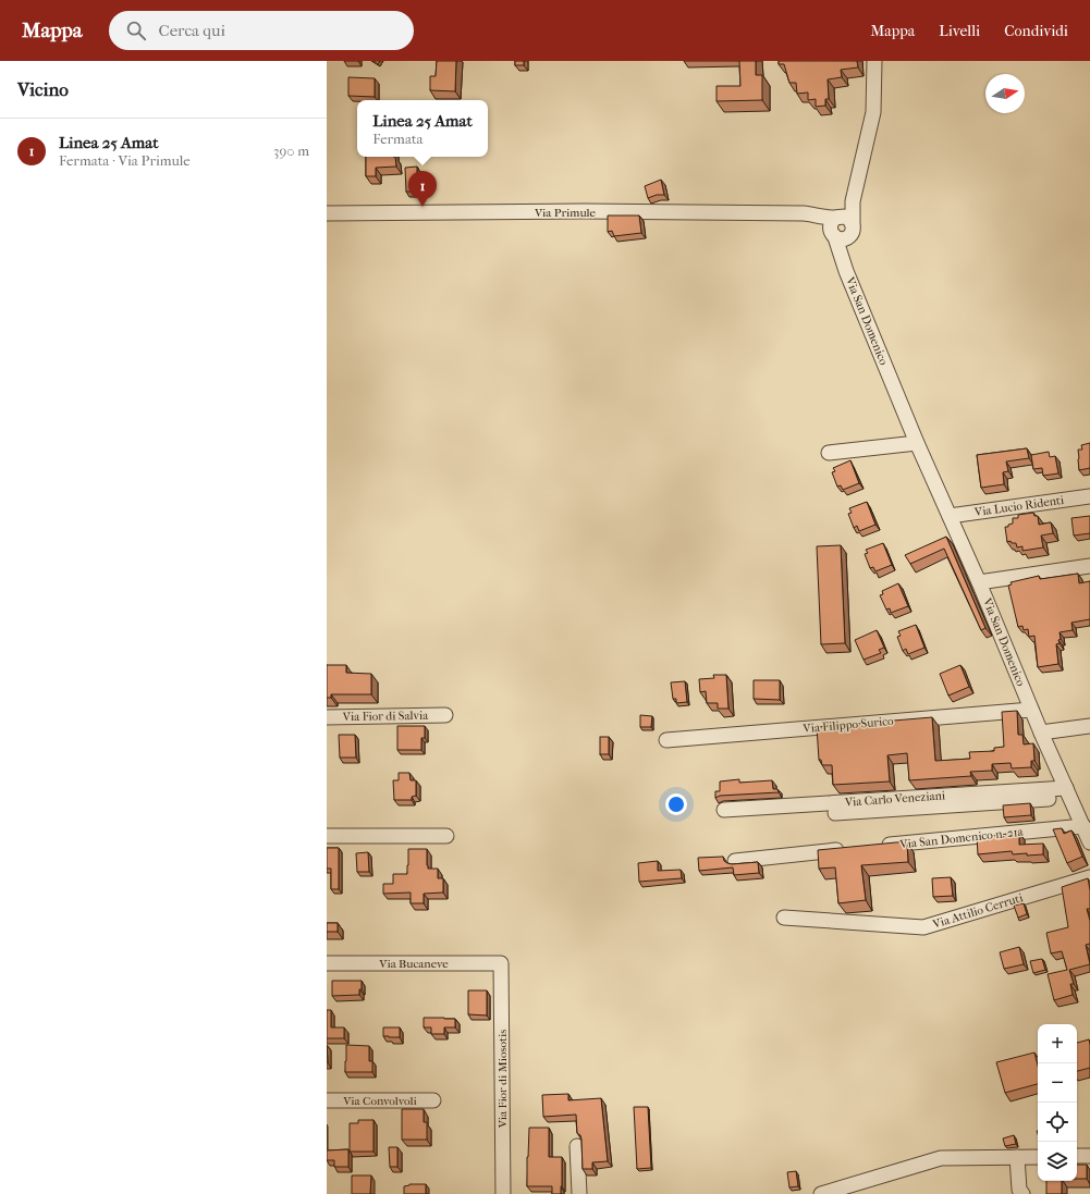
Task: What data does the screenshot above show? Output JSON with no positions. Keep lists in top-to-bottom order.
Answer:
{
  "streets": {
    "street": [
      "Via Primule",
      "Via San Domenico",
      "Via Lucio Ridenti",
      "Via Fior di Salvia",
      "Via Filippo Surico",
      "Via Carlo Veneziani",
      "Via San Domenico n. 21a",
      "Via Attilio Cerruti",
      "Via Bucaneve",
      "Via Fior di Miosotis",
      "Via Convolvoli"
    ]
  },
  "crossings": [
    ["Via Primule", "Via San Domenico"],
    ["Via San Domenico", "Via Lucio Ridenti"],
    ["Via San Domenico", "Via Filippo Surico"],
    ["Via San Domenico", "Via Carlo Veneziani"],
    ["Via San Domenico", "Via San Domenico n. 21a"],
    ["Via Bucaneve", "Via Fior di Miosotis"]
  ],
  "north": "right",
  "page": {
    "header": "Mappa",
    "search": "Cerca qui",
    "nav": ["Mappa", "Livelli", "Condividi"],
    "heading": "Vicino",
    "popup": ["Linea 25 Amat", "Fermata"],
    "list": [
      {
        "mark": "1",
        "name": "Linea 25 Amat",
        "note": "Fermata · Via Primule",
        "value": "390 m"
      }
    ],
    "pins": "1",
    "map_buttons": ["+", "−"]
  }
}
